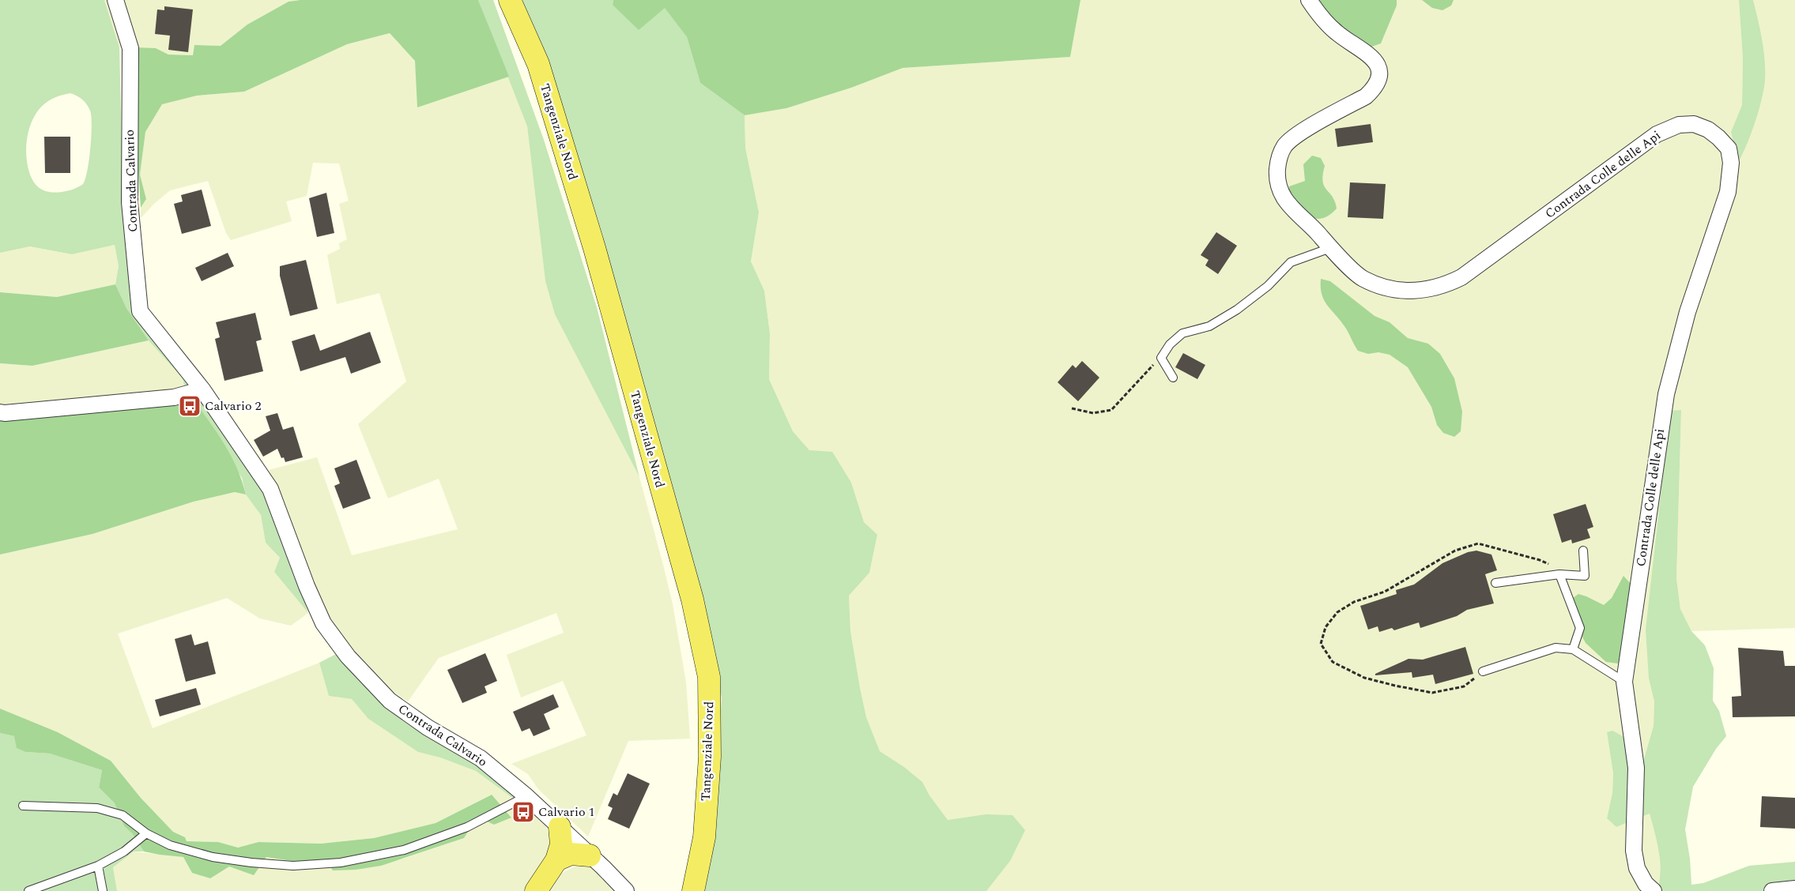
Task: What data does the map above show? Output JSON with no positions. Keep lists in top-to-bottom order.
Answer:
{
  "streets": {
    "main road": ["Tangenziale Nord"],
    "street": ["Contrada Colle delle Api", "Contrada Calvario"]
  },
  "places": {
    "bus stop": ["Calvario 2", "Calvario 1"]
  }
}
